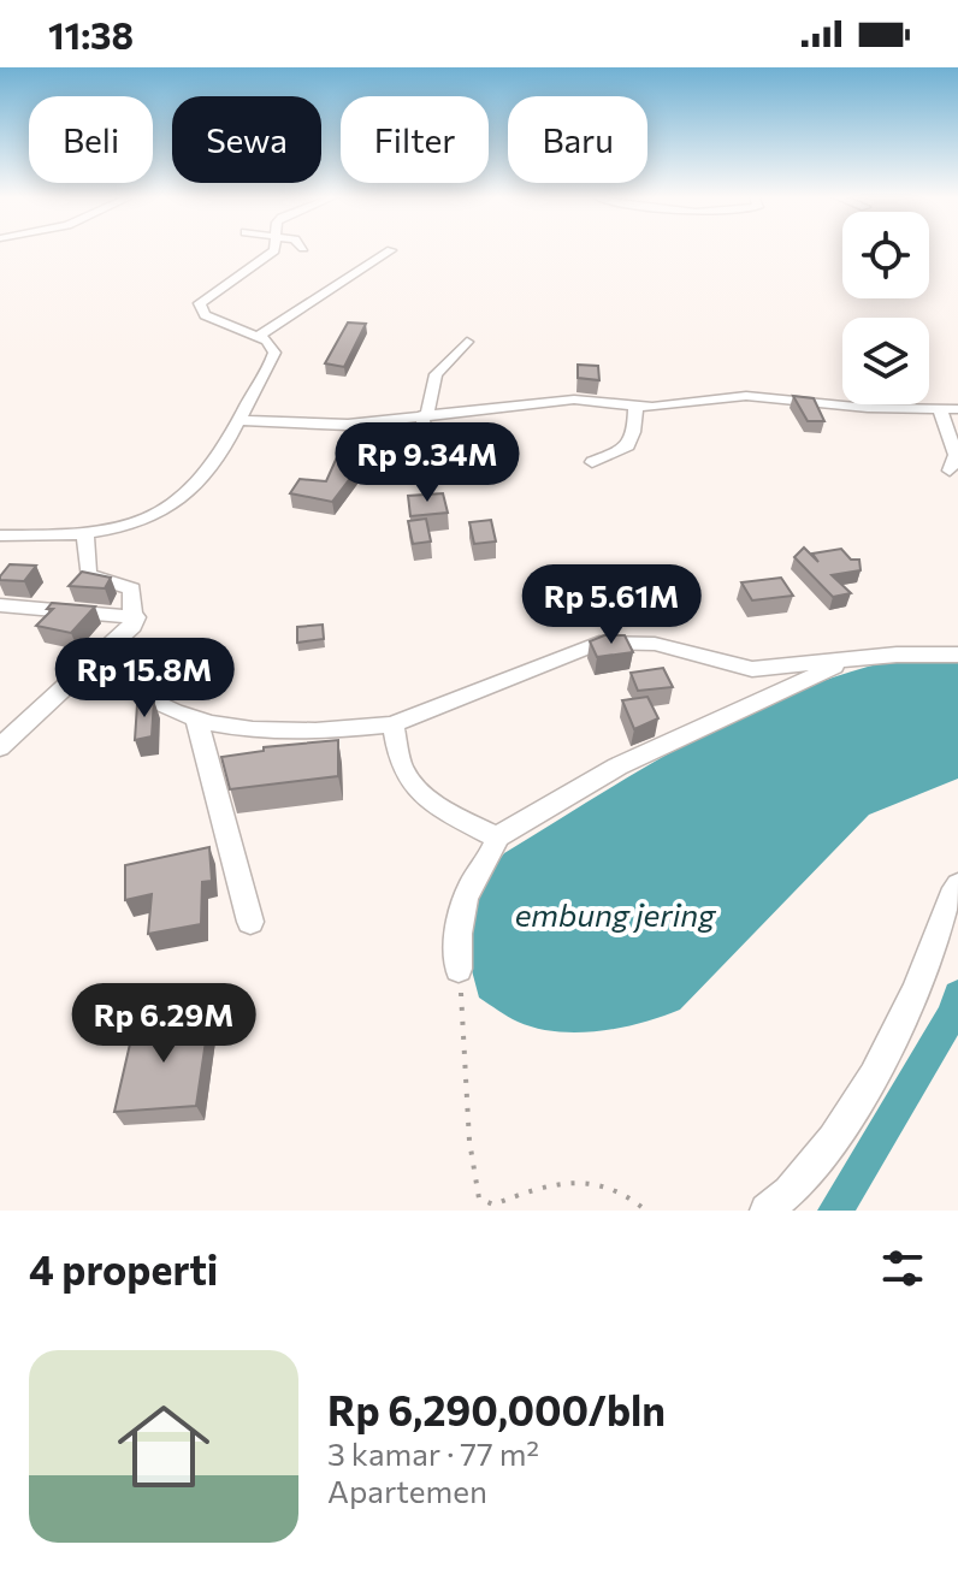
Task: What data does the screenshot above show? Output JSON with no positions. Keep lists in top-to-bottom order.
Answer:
{
  "water": ["embung jering"],
  "page": {
    "status": "11:38",
    "chip": [
      "Beli",
      "Sewa",
      "Filter",
      "Baru"
    ],
    "price": [
      "Rp 9.34M",
      "Rp 5.61M",
      "Rp 15.8M",
      "Rp 6.29M"
    ],
    "heading": "4 properti",
    "list": [
      {
        "name": "Rp 6,290,000/bln",
        "note": "3 kamar · 77 m² · Apartemen"
      }
    ]
  }
}
